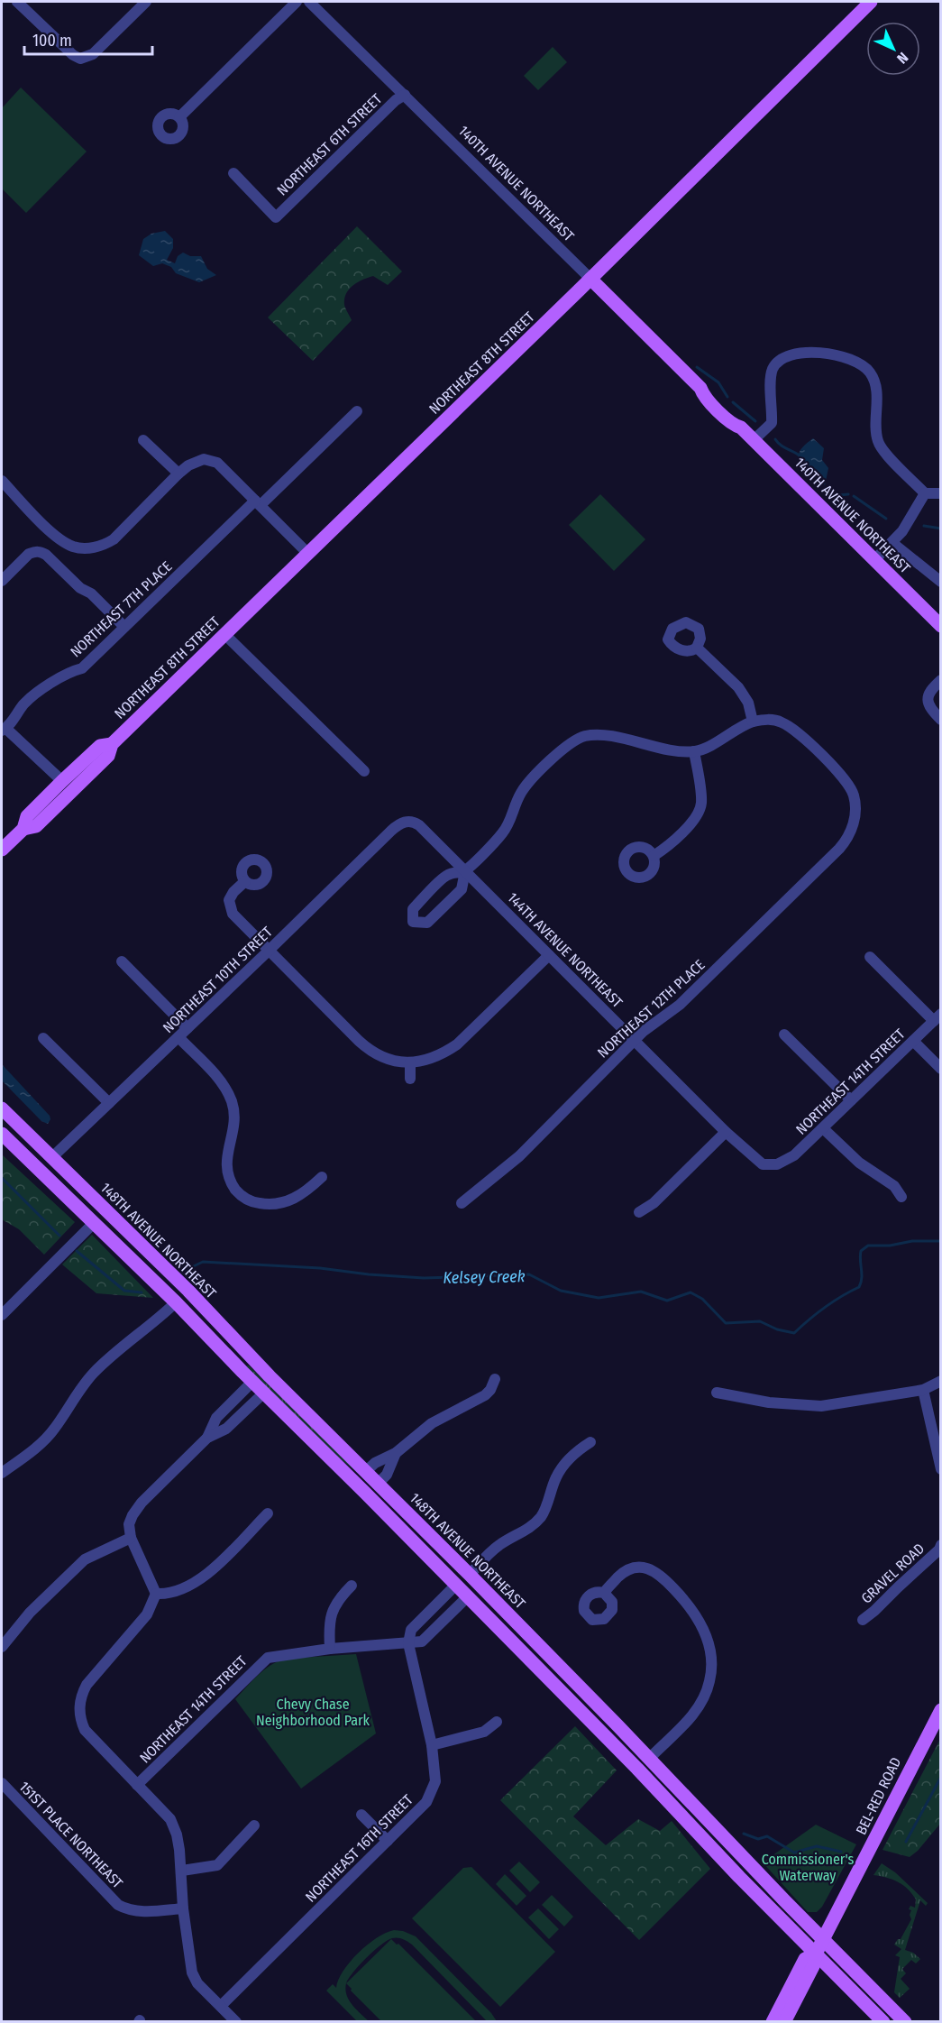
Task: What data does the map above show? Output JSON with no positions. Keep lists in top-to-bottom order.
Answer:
{
  "streets": {
    "main road": [
      "140TH AVENUE NORTHEAST",
      "NORTHEAST 8TH STREET",
      "148TH AVENUE NORTHEAST",
      "BEL-RED ROAD"
    ],
    "street": [
      "NORTHEAST 6TH STREET",
      "NORTHEAST 7TH PLACE",
      "144TH AVENUE NORTHEAST",
      "NORTHEAST 10TH STREET",
      "NORTHEAST 12TH PLACE",
      "NORTHEAST 14TH STREET",
      "GRAVEL ROAD",
      "151ST PLACE NORTHEAST",
      "NORTHEAST 16TH STREET"
    ]
  },
  "crossings": [
    ["NORTHEAST 6TH STREET", "140TH AVENUE NORTHEAST"],
    ["140TH AVENUE NORTHEAST", "NORTHEAST 8TH STREET"],
    ["144TH AVENUE NORTHEAST", "NORTHEAST 10TH STREET"],
    ["144TH AVENUE NORTHEAST", "NORTHEAST 12TH PLACE"],
    ["144TH AVENUE NORTHEAST", "NORTHEAST 14TH STREET"],
    ["NORTHEAST 10TH STREET", "148TH AVENUE NORTHEAST"],
    ["NORTHEAST 14TH STREET", "NORTHEAST 16TH STREET"],
    ["148TH AVENUE NORTHEAST", "BEL-RED ROAD"]
  ],
  "water": ["Kelsey Creek"],
  "parks": ["Chevy Chase Neighborhood Park", "Commissioner's Waterway"],
  "scale_bar": "100 m",
  "north": "bottom right"
}
